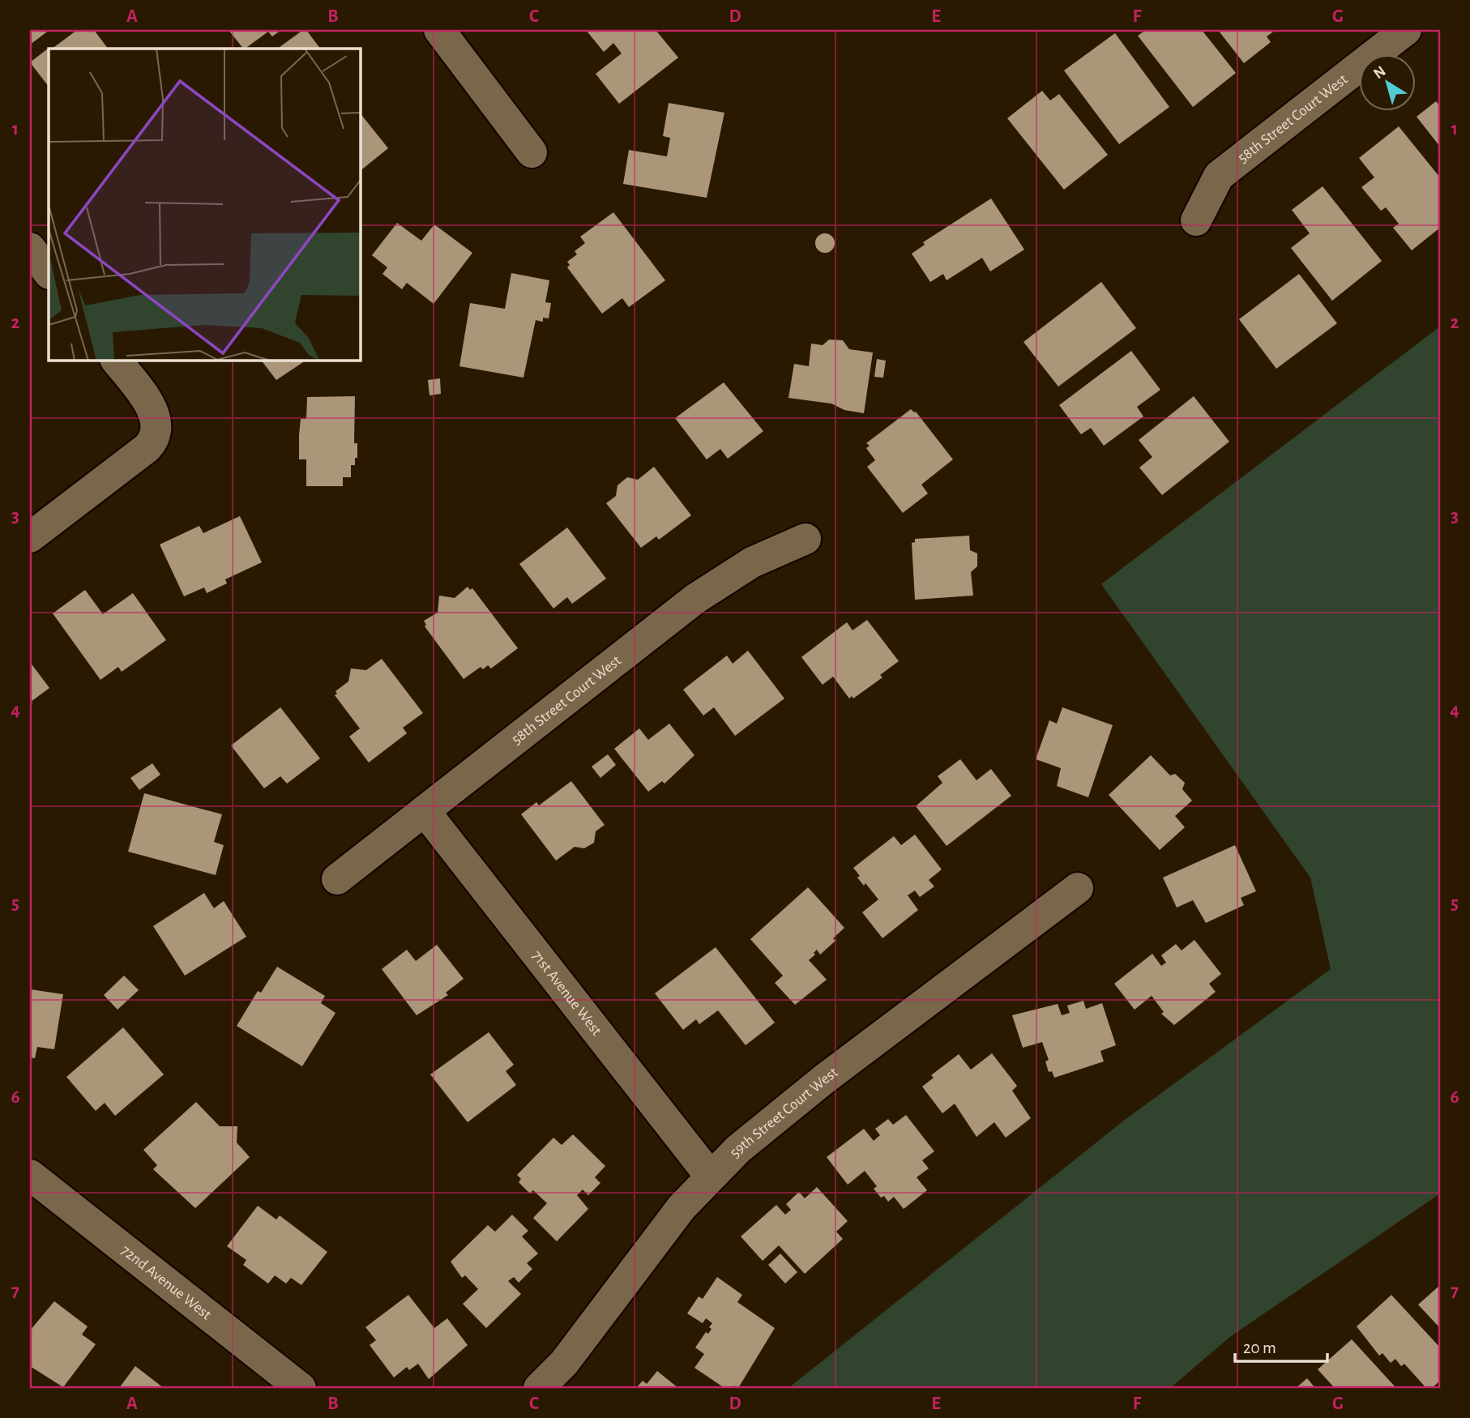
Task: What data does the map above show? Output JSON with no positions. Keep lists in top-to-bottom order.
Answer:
{
  "streets": {
    "street": [
      "58th Street Court West",
      "71st Avenue West",
      "59th Street Court West",
      "72nd Avenue West"
    ]
  },
  "crossings": [
    ["58th Street Court West", "71st Avenue West"],
    ["71st Avenue West", "59th Street Court West"]
  ],
  "scale_bar": "20 m",
  "north": "top left",
  "grid": {
    "columns": [
      "A",
      "B",
      "C",
      "D",
      "E",
      "F",
      "G"
    ],
    "rows": [
      "1",
      "2",
      "3",
      "4",
      "5",
      "6",
      "7"
    ]
  }
}
